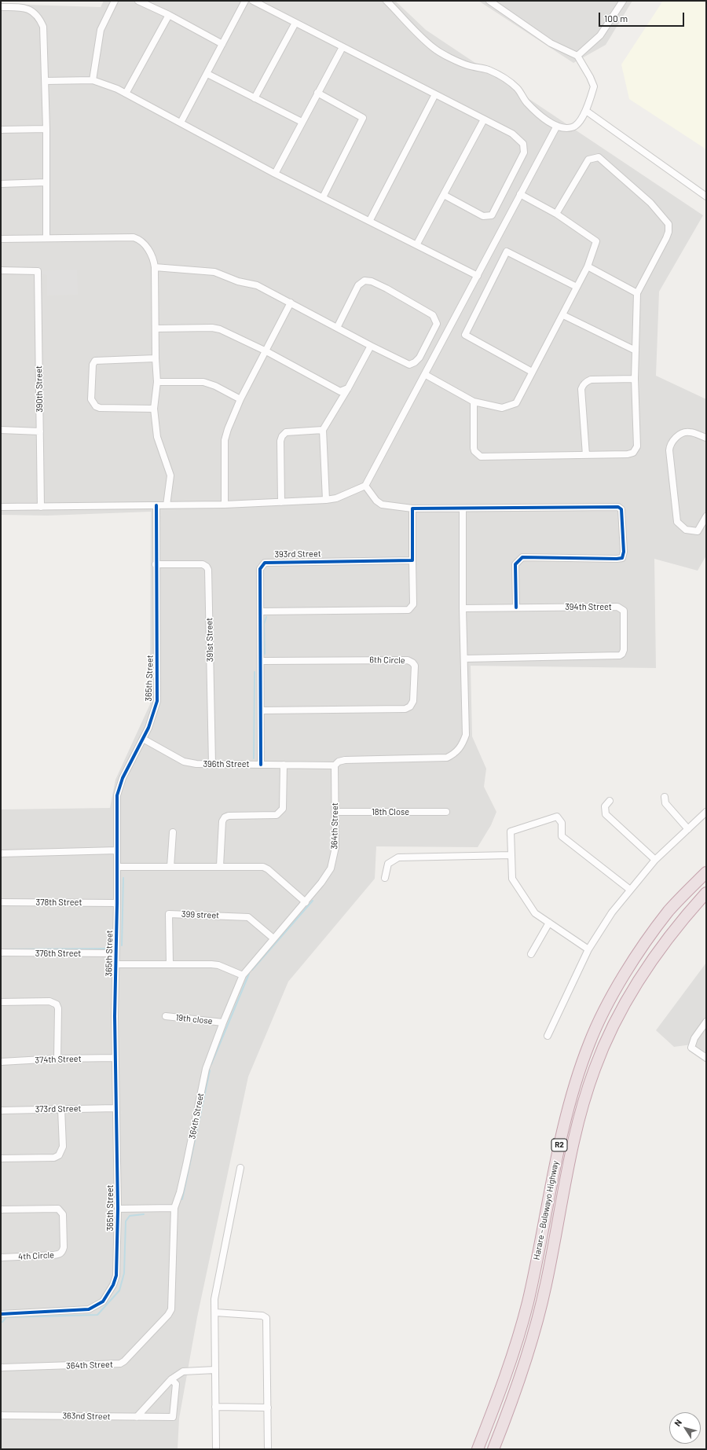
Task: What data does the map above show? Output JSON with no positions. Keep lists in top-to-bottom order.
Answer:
{
  "streets": {
    "highway": ["R2", "Harare - Bulawayo Highway"],
    "street": [
      "390th Street",
      "393rd Street",
      "394th Street",
      "391st Street",
      "6th Circle",
      "365th Street",
      "396th Street",
      "18th Close",
      "364th Street",
      "378th Street",
      "399 street",
      "376th Street",
      "19th close",
      "374th Street",
      "373rd Street",
      "4th Circle",
      "363nd Street"
    ]
  },
  "crossings": [
    ["393rd Street", "6th Circle"],
    ["393rd Street", "396th Street"],
    ["391st Street", "365th Street"],
    ["391st Street", "396th Street"],
    ["365th Street", "396th Street"],
    ["365th Street", "378th Street"],
    ["365th Street", "376th Street"],
    ["365th Street", "374th Street"],
    ["365th Street", "373rd Street"],
    ["396th Street", "364th Street"],
    ["18th Close", "364th Street"],
    ["364th Street", "399 street"],
    ["364th Street", "19th close"]
  ],
  "scale_bar": "100 m",
  "north": "top left"
}
